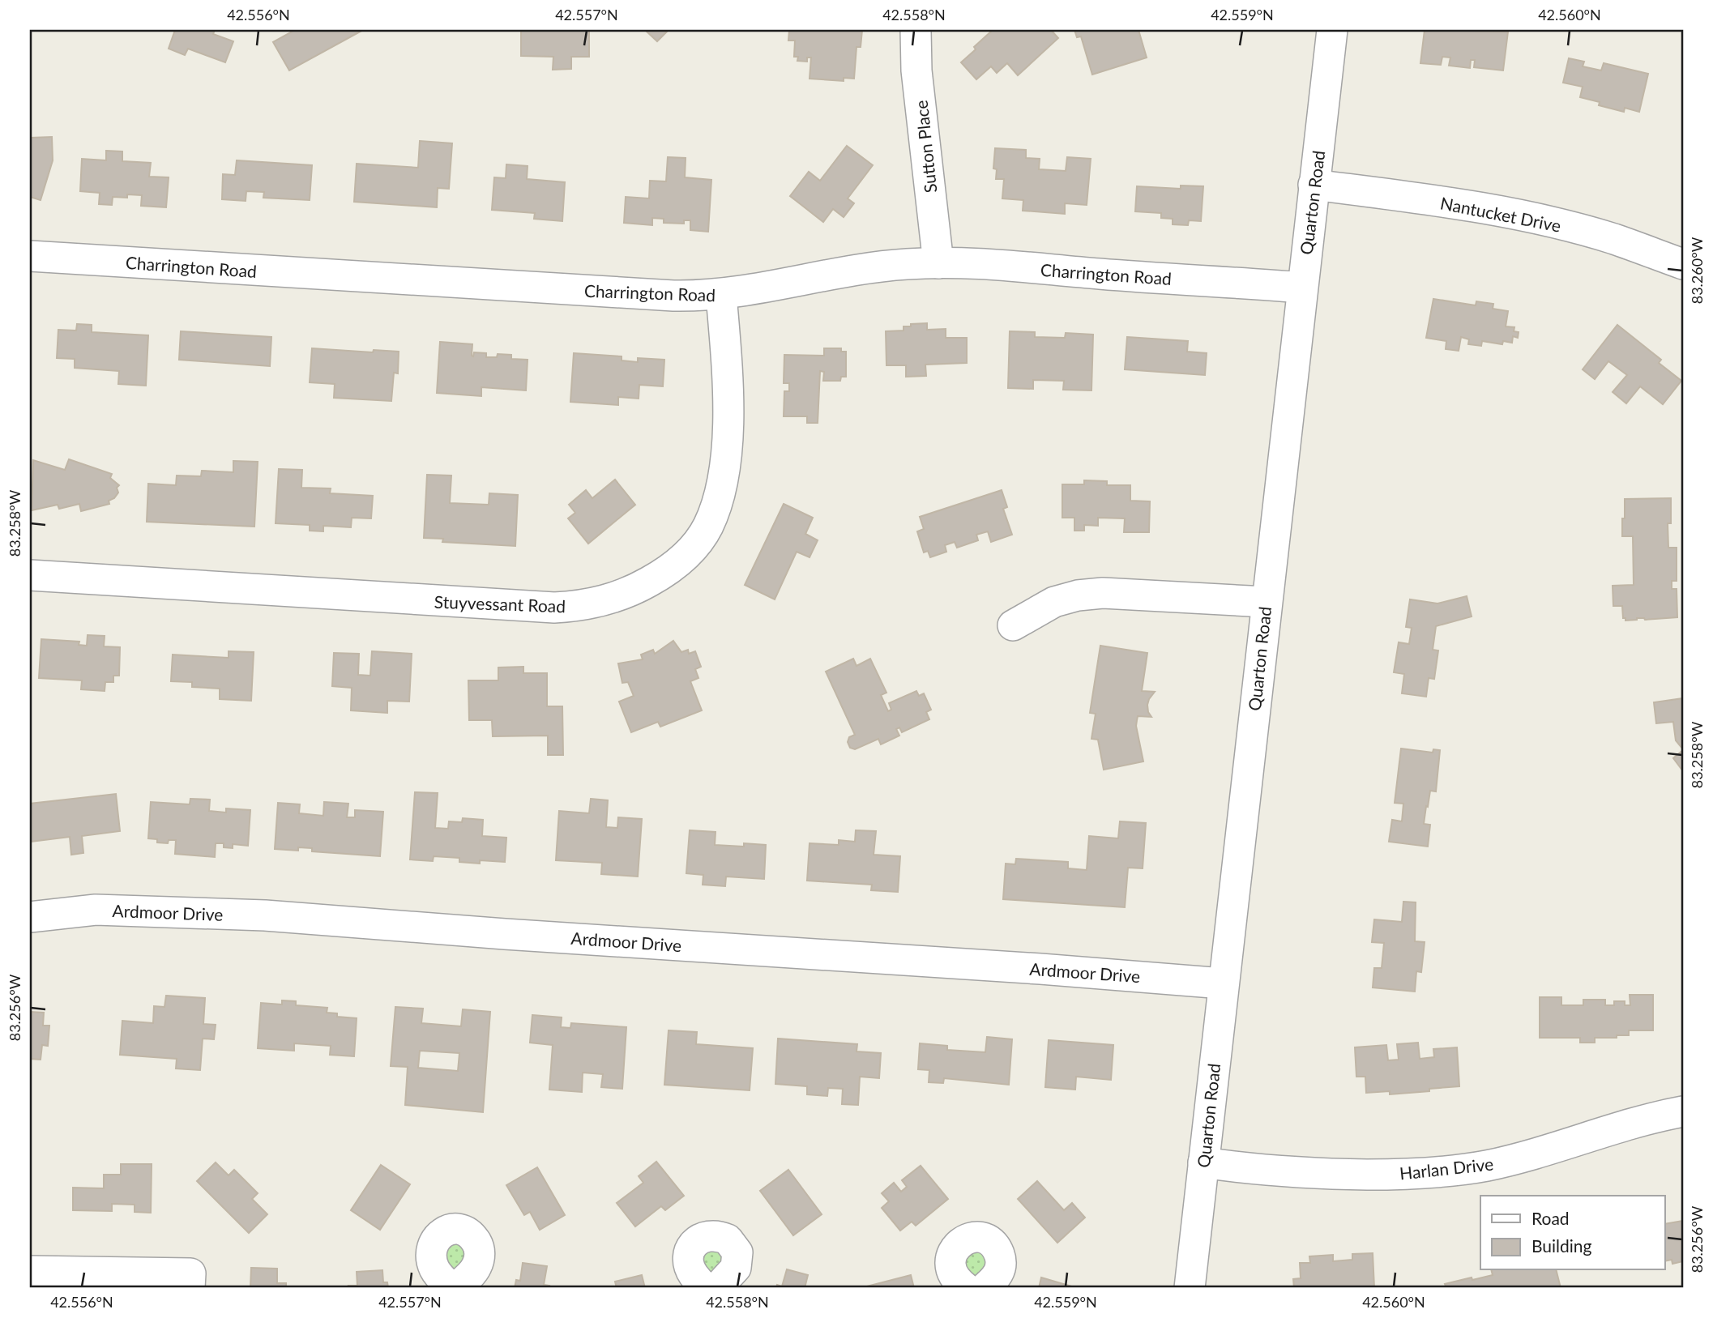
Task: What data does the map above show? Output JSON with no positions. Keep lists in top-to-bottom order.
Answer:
{
  "streets": {
    "street": [
      "Sutton Place",
      "Quarton Road",
      "Nantucket Drive",
      "Charrington Road",
      "Stuyvessant Road",
      "Ardmoor Drive",
      "Harlan Drive"
    ]
  },
  "crossings": [
    ["Sutton Place", "Charrington Road"],
    ["Quarton Road", "Nantucket Drive"],
    ["Quarton Road", "Charrington Road"],
    ["Quarton Road", "Ardmoor Drive"],
    ["Quarton Road", "Harlan Drive"],
    ["Charrington Road", "Stuyvessant Road"]
  ],
  "legend": ["Road", "Building"],
  "coordinates": [
    "42.556°N",
    "42.557°N",
    "42.558°N",
    "42.559°N",
    "42.560°N",
    "83.260°W",
    "83.258°W",
    "83.256°W"
  ]
}
